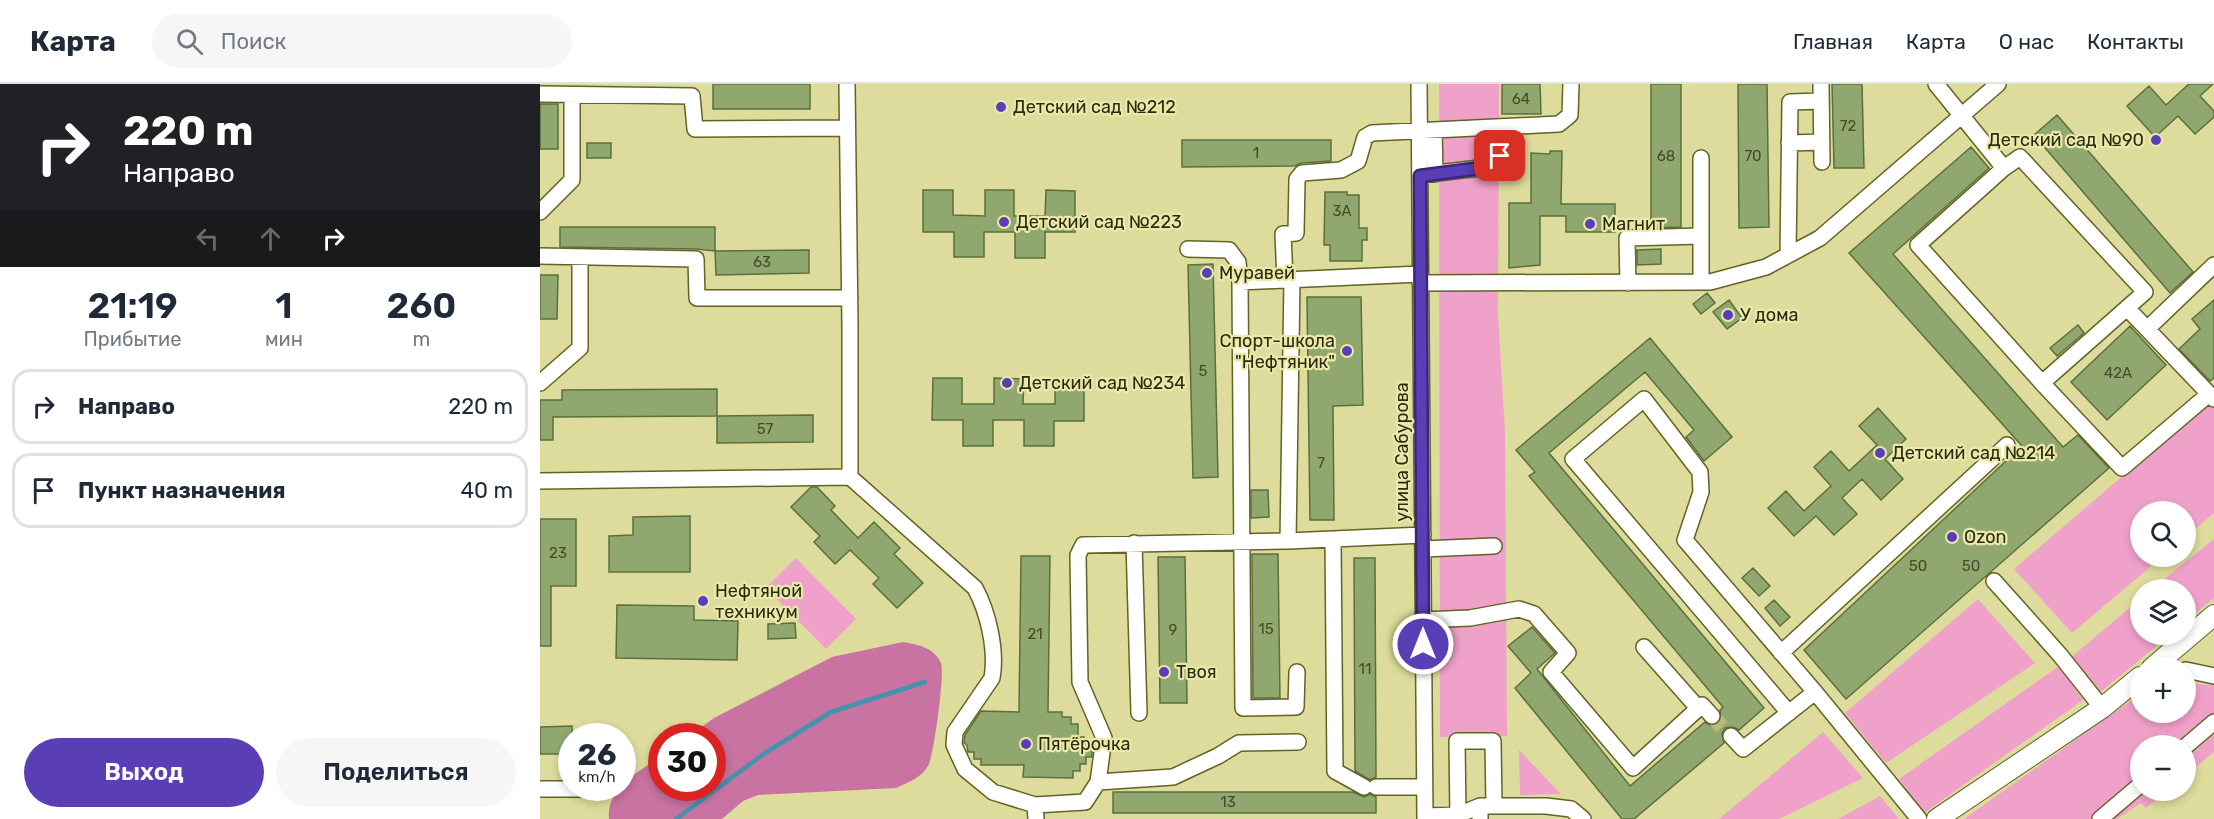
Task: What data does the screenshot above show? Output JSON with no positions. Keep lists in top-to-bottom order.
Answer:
{
  "streets": {
    "street": ["улица Сабурова"]
  },
  "places": [
    "Детский сад №212",
    "Детский сад №90",
    "Детский сад №223",
    "Магнит",
    "Муравей",
    "У дома",
    "Спорт-школа \"Нефтяник\"",
    "Детский сад №234",
    "Детский сад №214",
    "Ozon",
    "Нефтяной техникум",
    "Твоя",
    "Пятёрочка"
  ],
  "house_numbers": [
    "64",
    "72",
    "1",
    "68",
    "70",
    "3А",
    "63",
    "5",
    "42А",
    "57",
    "7",
    "23",
    "50",
    "50",
    "15",
    "9",
    "21",
    "11",
    "13"
  ],
  "page": {
    "header": "Карта",
    "search": "Поиск",
    "nav": [
      "Главная",
      "Карта",
      "О нас",
      "Контакты"
    ],
    "turn": ["220 m", "Направо"],
    "eta": [
      "21:19",
      "Прибытие",
      "1",
      "мин",
      "260",
      "m"
    ],
    "list": [
      {
        "name": "Направо",
        "value": "220 m"
      },
      {
        "name": "Пункт назначения",
        "value": "40 m"
      }
    ],
    "map_buttons": ["+", "−"],
    "speed": "26 km/h",
    "limit": "30",
    "buttons": ["Выход", "Поделиться"]
  }
}
